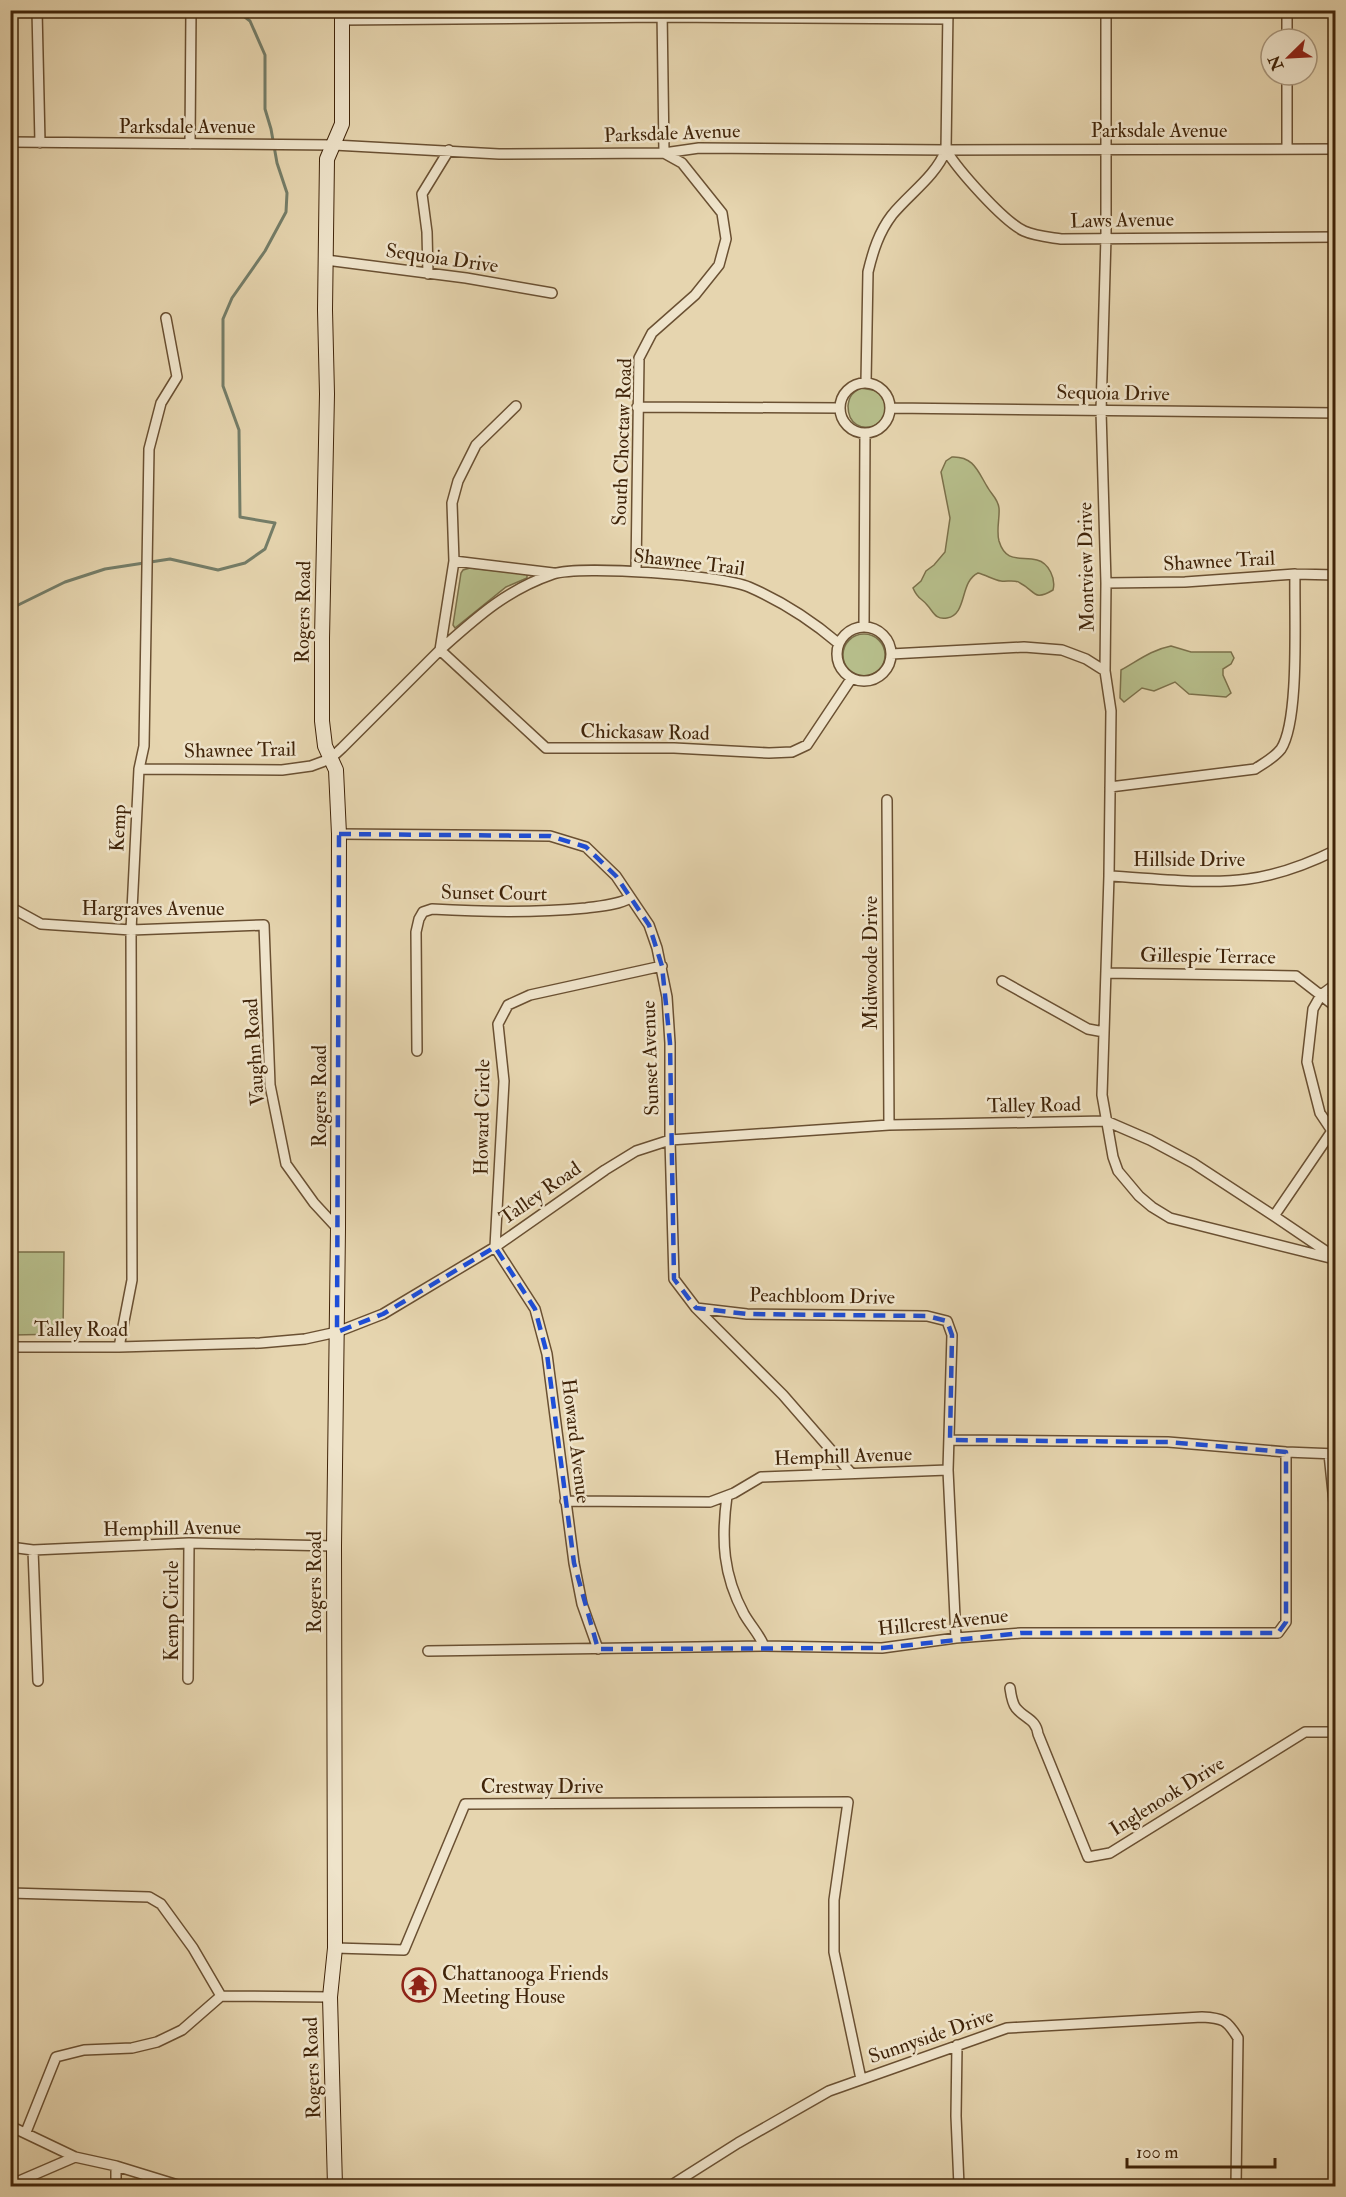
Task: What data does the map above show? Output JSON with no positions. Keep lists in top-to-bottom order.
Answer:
{
  "streets": {
    "street": [
      "Parksdale Avenue",
      "Laws Avenue",
      "Sequoia Drive",
      "South Choctaw Road",
      "Shawnee Trail",
      "Montview Drive",
      "Rogers Road",
      "Chickasaw Road",
      "Kemp",
      "Hillside Drive",
      "Sunset Court",
      "Hargraves Avenue",
      "Gillespie Terrace",
      "Midwoode Drive",
      "Vaughn Road",
      "Sunset Avenue",
      "Talley Road",
      "Howard Circle",
      "Peachbloom Drive",
      "Howard Avenue",
      "Hemphill Avenue",
      "Kemp Circle",
      "Hillcrest Avenue",
      "Crestway Drive",
      "Inglenook Drive",
      "Sunnyside Drive"
    ]
  },
  "crossings": [
    ["Parksdale Avenue", "Laws Avenue"],
    ["Parksdale Avenue", "South Choctaw Road"],
    ["Parksdale Avenue", "Montview Drive"],
    ["Parksdale Avenue", "Rogers Road"],
    ["Laws Avenue", "Montview Drive"],
    ["Sequoia Drive", "Montview Drive"],
    ["Sequoia Drive", "Rogers Road"],
    ["South Choctaw Road", "Shawnee Trail"],
    ["Shawnee Trail", "Montview Drive"],
    ["Shawnee Trail", "Rogers Road"],
    ["Shawnee Trail", "Chickasaw Road"],
    ["Shawnee Trail", "Kemp"],
    ["Montview Drive", "Hillside Drive"],
    ["Montview Drive", "Gillespie Terrace"],
    ["Montview Drive", "Talley Road"],
    ["Rogers Road", "Vaughn Road"],
    ["Rogers Road", "Sunset Avenue"],
    ["Rogers Road", "Talley Road"],
    ["Rogers Road", "Hemphill Avenue"],
    ["Rogers Road", "Crestway Drive"],
    ["Kemp", "Hargraves Avenue"],
    ["Kemp", "Talley Road"],
    ["Sunset Court", "Sunset Avenue"],
    ["Hargraves Avenue", "Vaughn Road"],
    ["Midwoode Drive", "Talley Road"],
    ["Sunset Avenue", "Talley Road"],
    ["Sunset Avenue", "Howard Circle"],
    ["Sunset Avenue", "Peachbloom Drive"],
    ["Sunset Avenue", "Hemphill Avenue"],
    ["Talley Road", "Howard Circle"],
    ["Talley Road", "Howard Avenue"],
    ["Howard Circle", "Howard Avenue"],
    ["Howard Avenue", "Hemphill Avenue"],
    ["Howard Avenue", "Hillcrest Avenue"],
    ["Hemphill Avenue", "Kemp Circle"],
    ["Crestway Drive", "Sunnyside Drive"]
  ],
  "places": {
    "temple": ["Chattanooga Friends Meeting House"]
  },
  "scale_bar": "100 m",
  "north": "bottom left"
}
